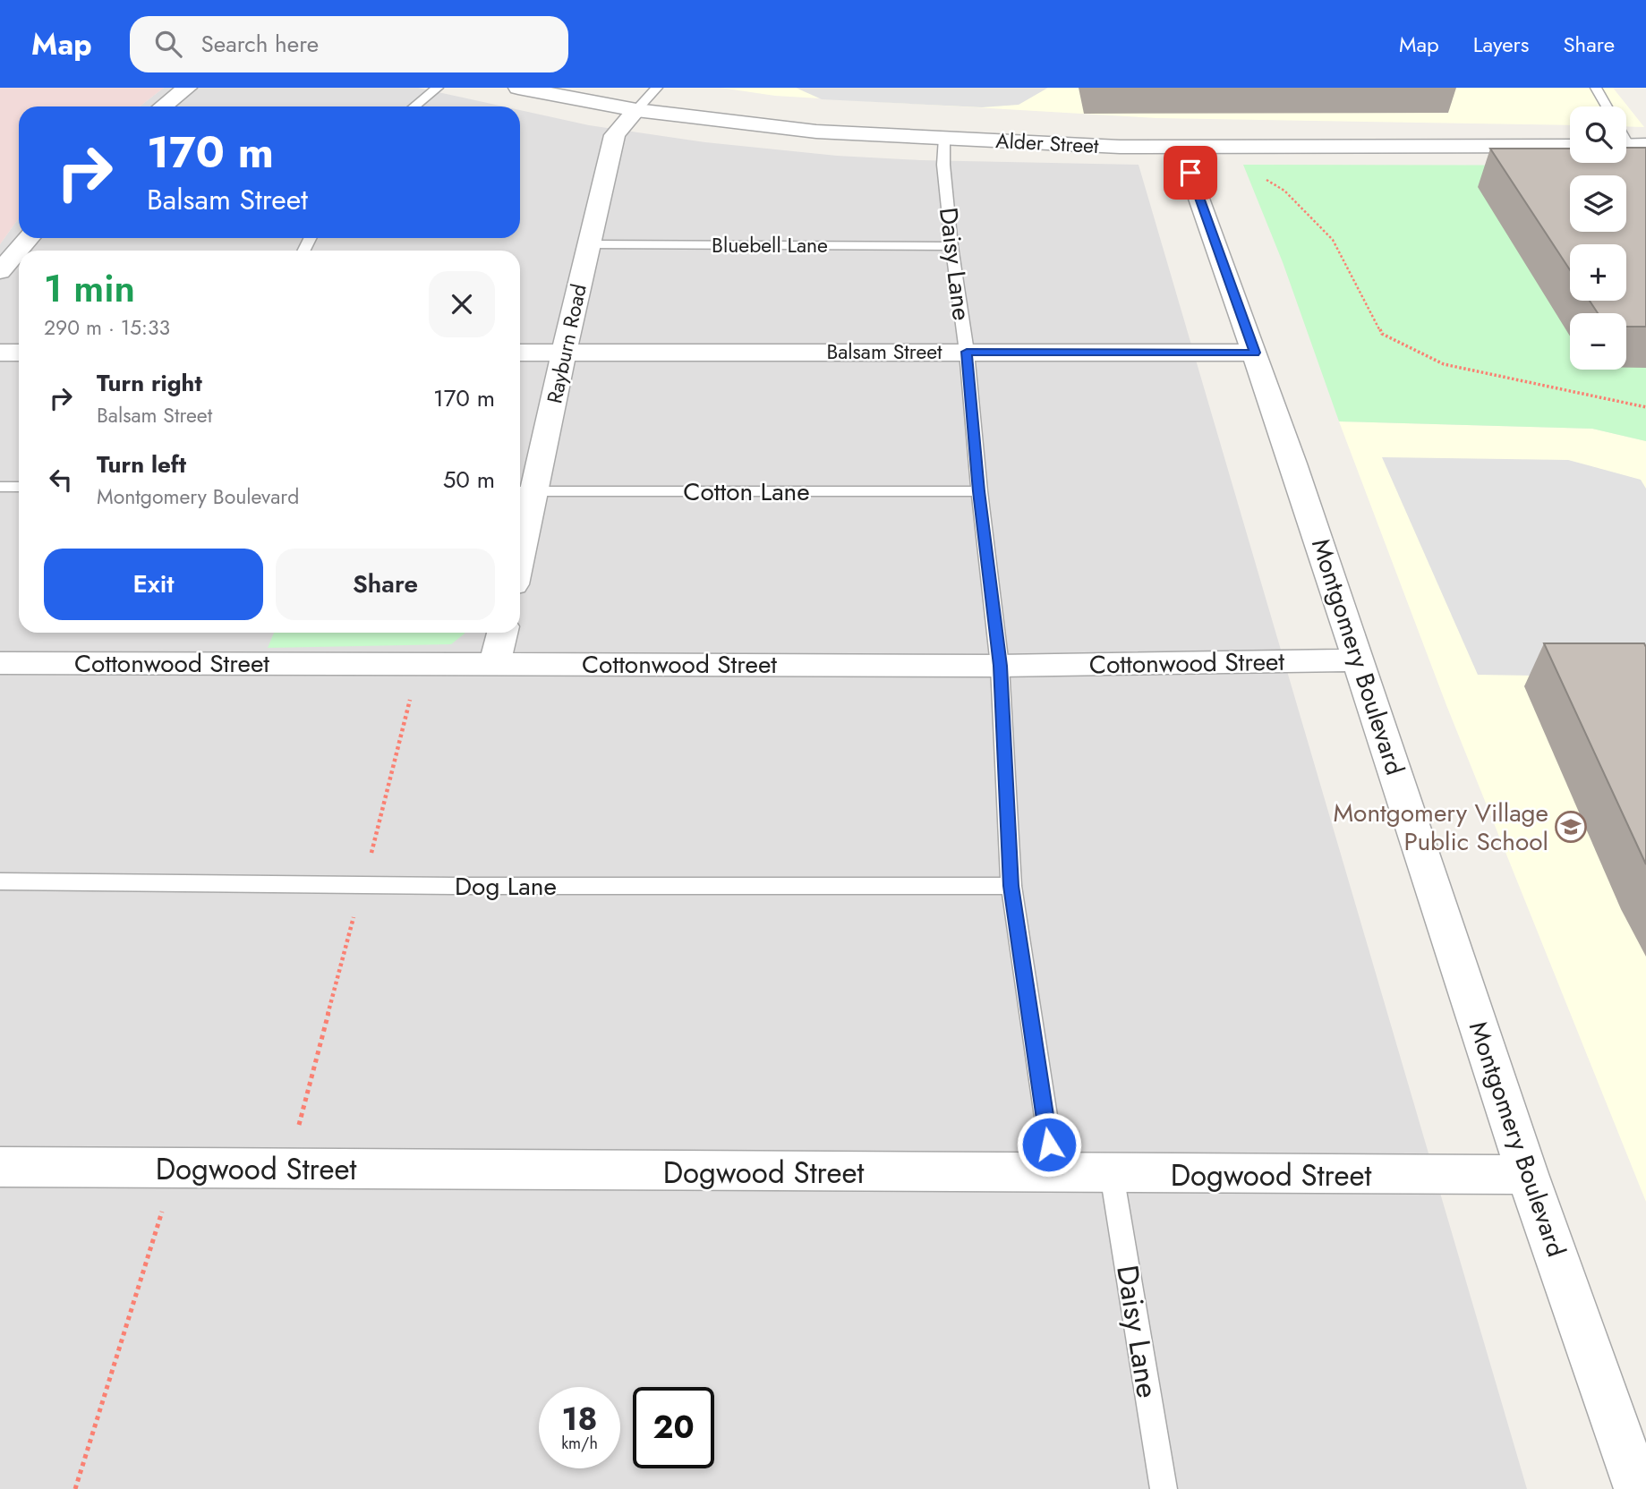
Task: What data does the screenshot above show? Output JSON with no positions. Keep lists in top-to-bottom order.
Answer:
{
  "streets": {
    "street": [
      "Alder Street",
      "Rayburn Road",
      "Balsam Street",
      "Montgomery Boulevard",
      "Cottonwood Street",
      "Dogwood Street"
    ],
    "lane": [
      "Bluebell Lane",
      "Daisy Lane",
      "Cotton Lane",
      "Dog Lane"
    ]
  },
  "crossings": [
    ["Alder Street", "Daisy Lane"],
    ["Alder Street", "Rayburn Road"],
    ["Alder Street", "Montgomery Boulevard"],
    ["Bluebell Lane", "Daisy Lane"],
    ["Bluebell Lane", "Rayburn Road"],
    ["Daisy Lane", "Balsam Street"],
    ["Daisy Lane", "Cotton Lane"],
    ["Daisy Lane", "Cottonwood Street"],
    ["Daisy Lane", "Dog Lane"],
    ["Daisy Lane", "Dogwood Street"],
    ["Rayburn Road", "Balsam Street"],
    ["Rayburn Road", "Cotton Lane"],
    ["Balsam Street", "Montgomery Boulevard"],
    ["Montgomery Boulevard", "Cottonwood Street"],
    ["Montgomery Boulevard", "Dogwood Street"]
  ],
  "places": {
    "school or university": ["Montgomery Village Public School"]
  },
  "page": {
    "header": "Map",
    "search": "Search here",
    "nav": ["Map", "Layers", "Share"],
    "map_buttons": ["+", "−"],
    "turn": ["170 m", "Balsam Street"],
    "heading": ["1 min", "290 m · 15:33"],
    "list": [
      {
        "name": "Turn right",
        "note": "Balsam Street",
        "value": "170 m"
      },
      {
        "name": "Turn left",
        "note": "Montgomery Boulevard",
        "value": "50 m"
      }
    ],
    "buttons": ["Exit", "Share"],
    "speed": "18 km/h",
    "limit": "20"
  }
}
